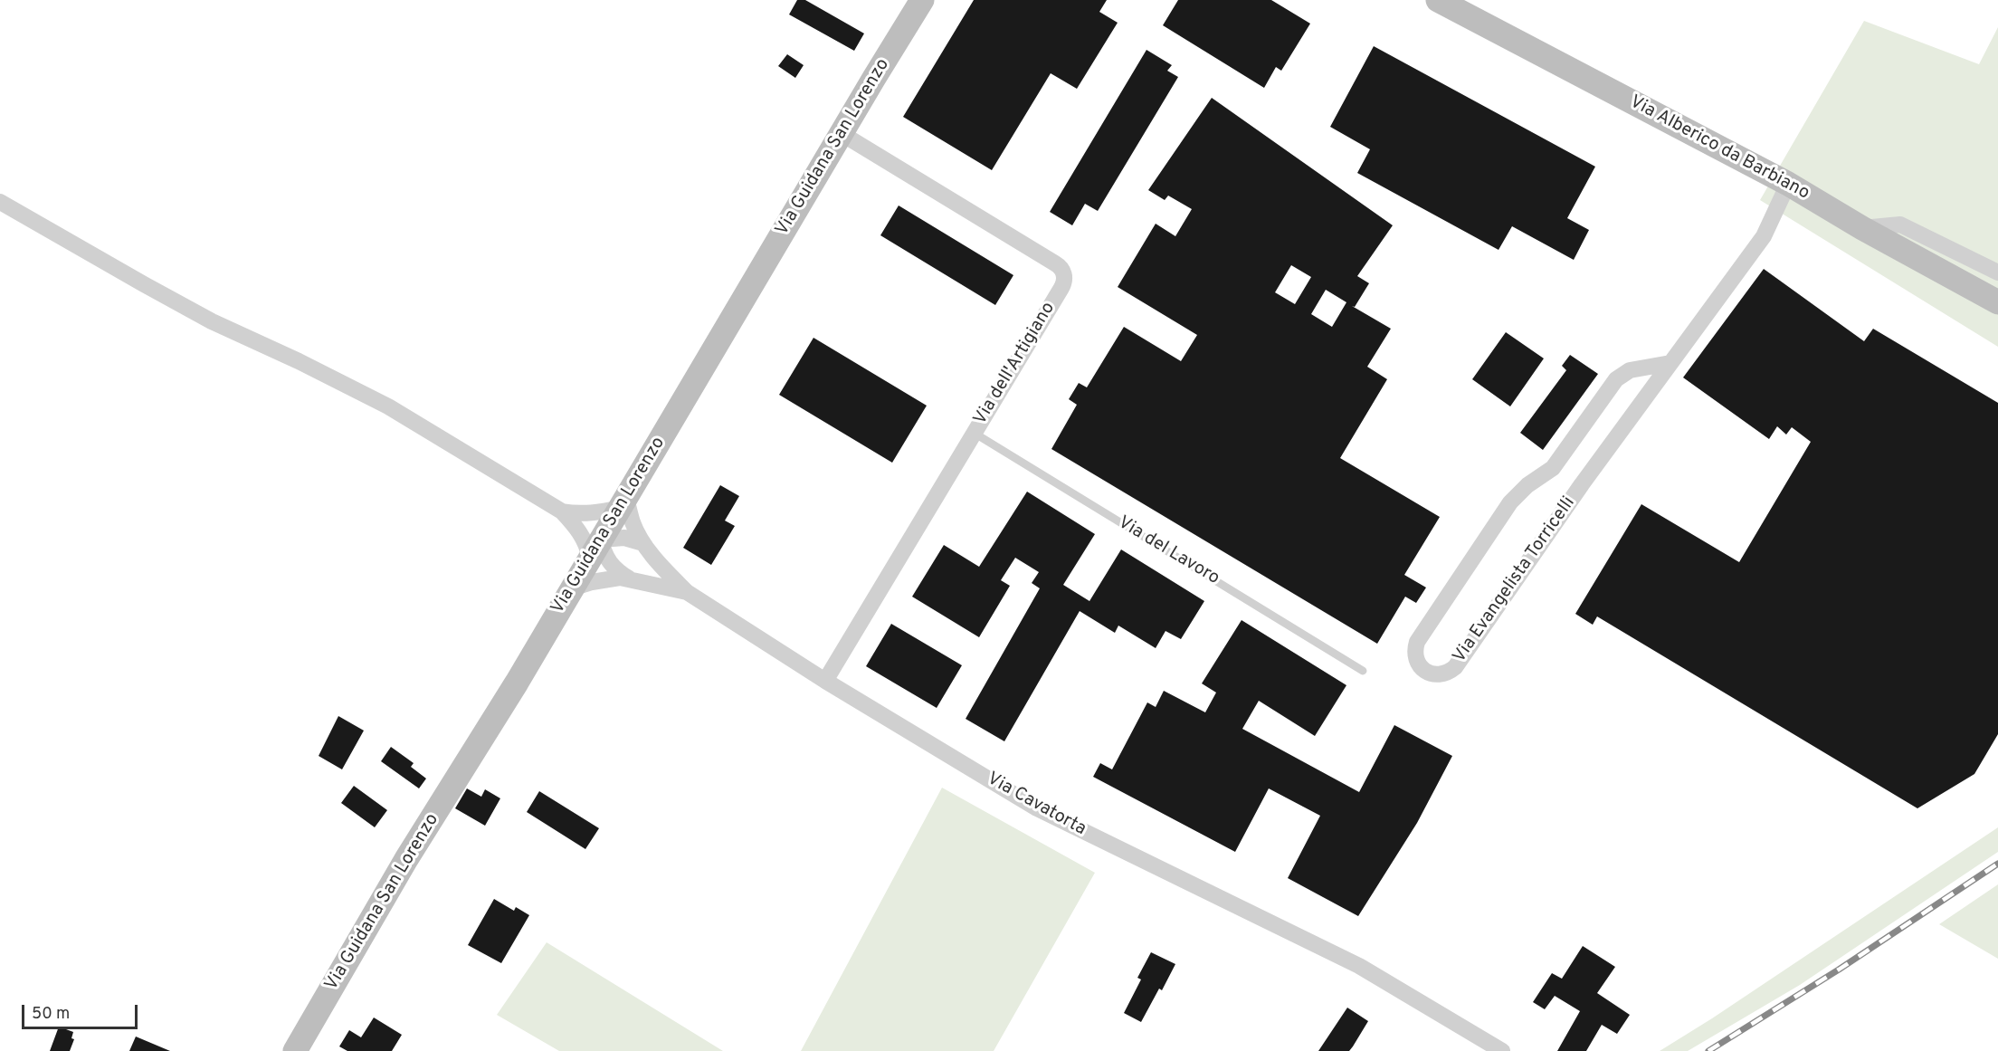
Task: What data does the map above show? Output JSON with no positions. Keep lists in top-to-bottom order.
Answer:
{
  "streets": {
    "street": [
      "Via Guidana San Lorenzo",
      "Via Alberico da Barbiano",
      "Via dell'Artigiano",
      "Via Evangelista Torricelli",
      "Via Cavatorta"
    ],
    "lane": ["Via del Lavoro"]
  },
  "crossings": [
    ["Via Guidana San Lorenzo", "Via dell'Artigiano"],
    ["Via Guidana San Lorenzo", "Via Cavatorta"],
    ["Via Alberico da Barbiano", "Via Evangelista Torricelli"],
    ["Via dell'Artigiano", "Via del Lavoro"],
    ["Via dell'Artigiano", "Via Cavatorta"]
  ],
  "scale_bar": "50 m"
}
